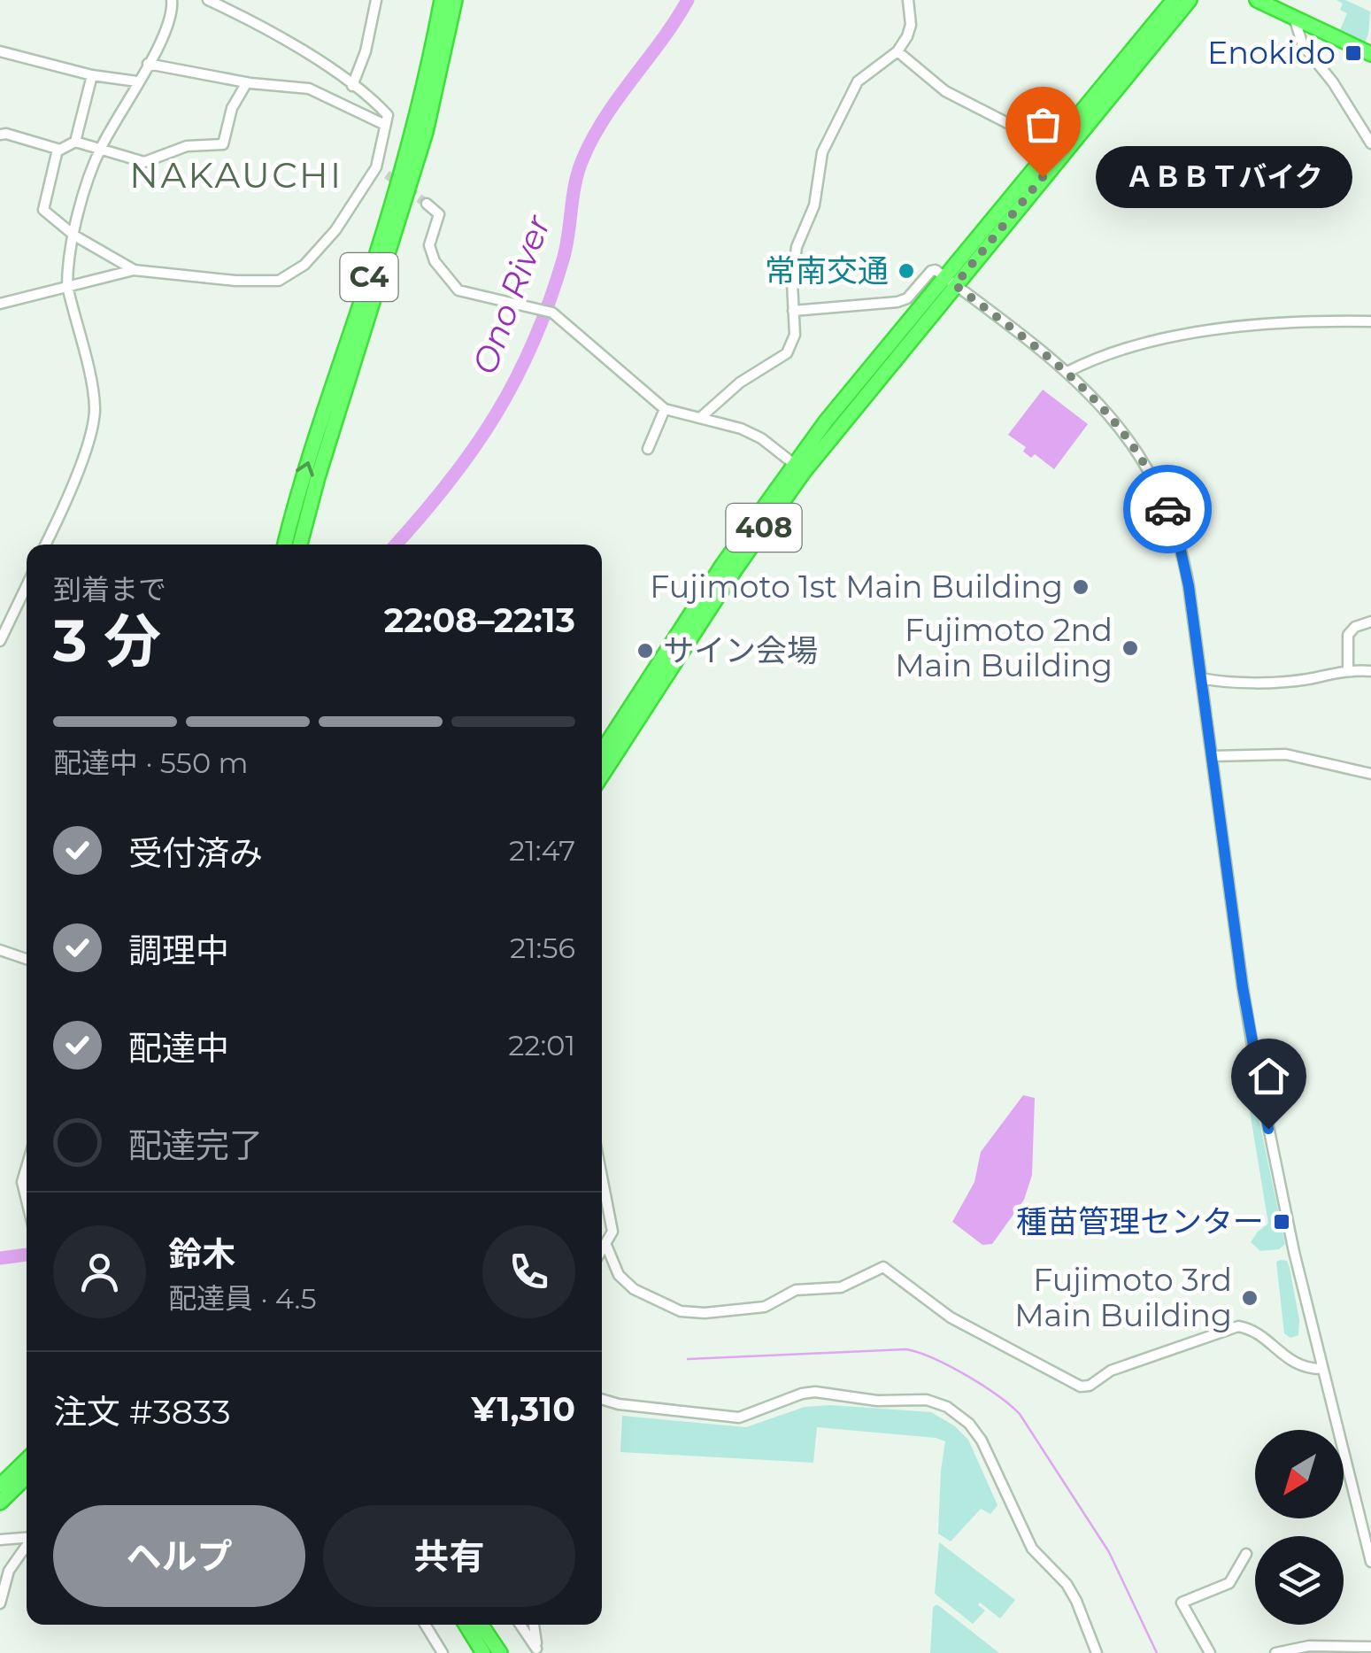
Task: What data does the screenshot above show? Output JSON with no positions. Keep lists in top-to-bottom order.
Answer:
{
  "streets": {
    "highway": ["C4", "408"]
  },
  "districts": ["NAKAUCHI"],
  "water": ["Ono River"],
  "places": {
    "transit": ["Enokido", "種苗管理センター"],
    "other": [
      "ＡＢＢＴバイク",
      "常南交通",
      "Fujimoto 1st Main Building",
      "Fujimoto 2nd Main Building",
      "サイン会場",
      "Fujimoto 3rd Main Building"
    ]
  },
  "north": "bottom left",
  "page": {
    "bubble": "ＡＢＢＴバイク",
    "heading": ["3 分", "到着まで", "22:08–22:13"],
    "panel": [
      "鈴木",
      "配達員 · 4.5",
      "注文 #3833",
      "¥1,310"
    ],
    "bar": "配達中 · 550 m",
    "list": [
      ["受付済み", "21:47"],
      ["調理中", "21:56"],
      ["配達中", "22:01"],
      "配達完了"
    ],
    "buttons": ["ヘルプ", "共有"]
  }
}
